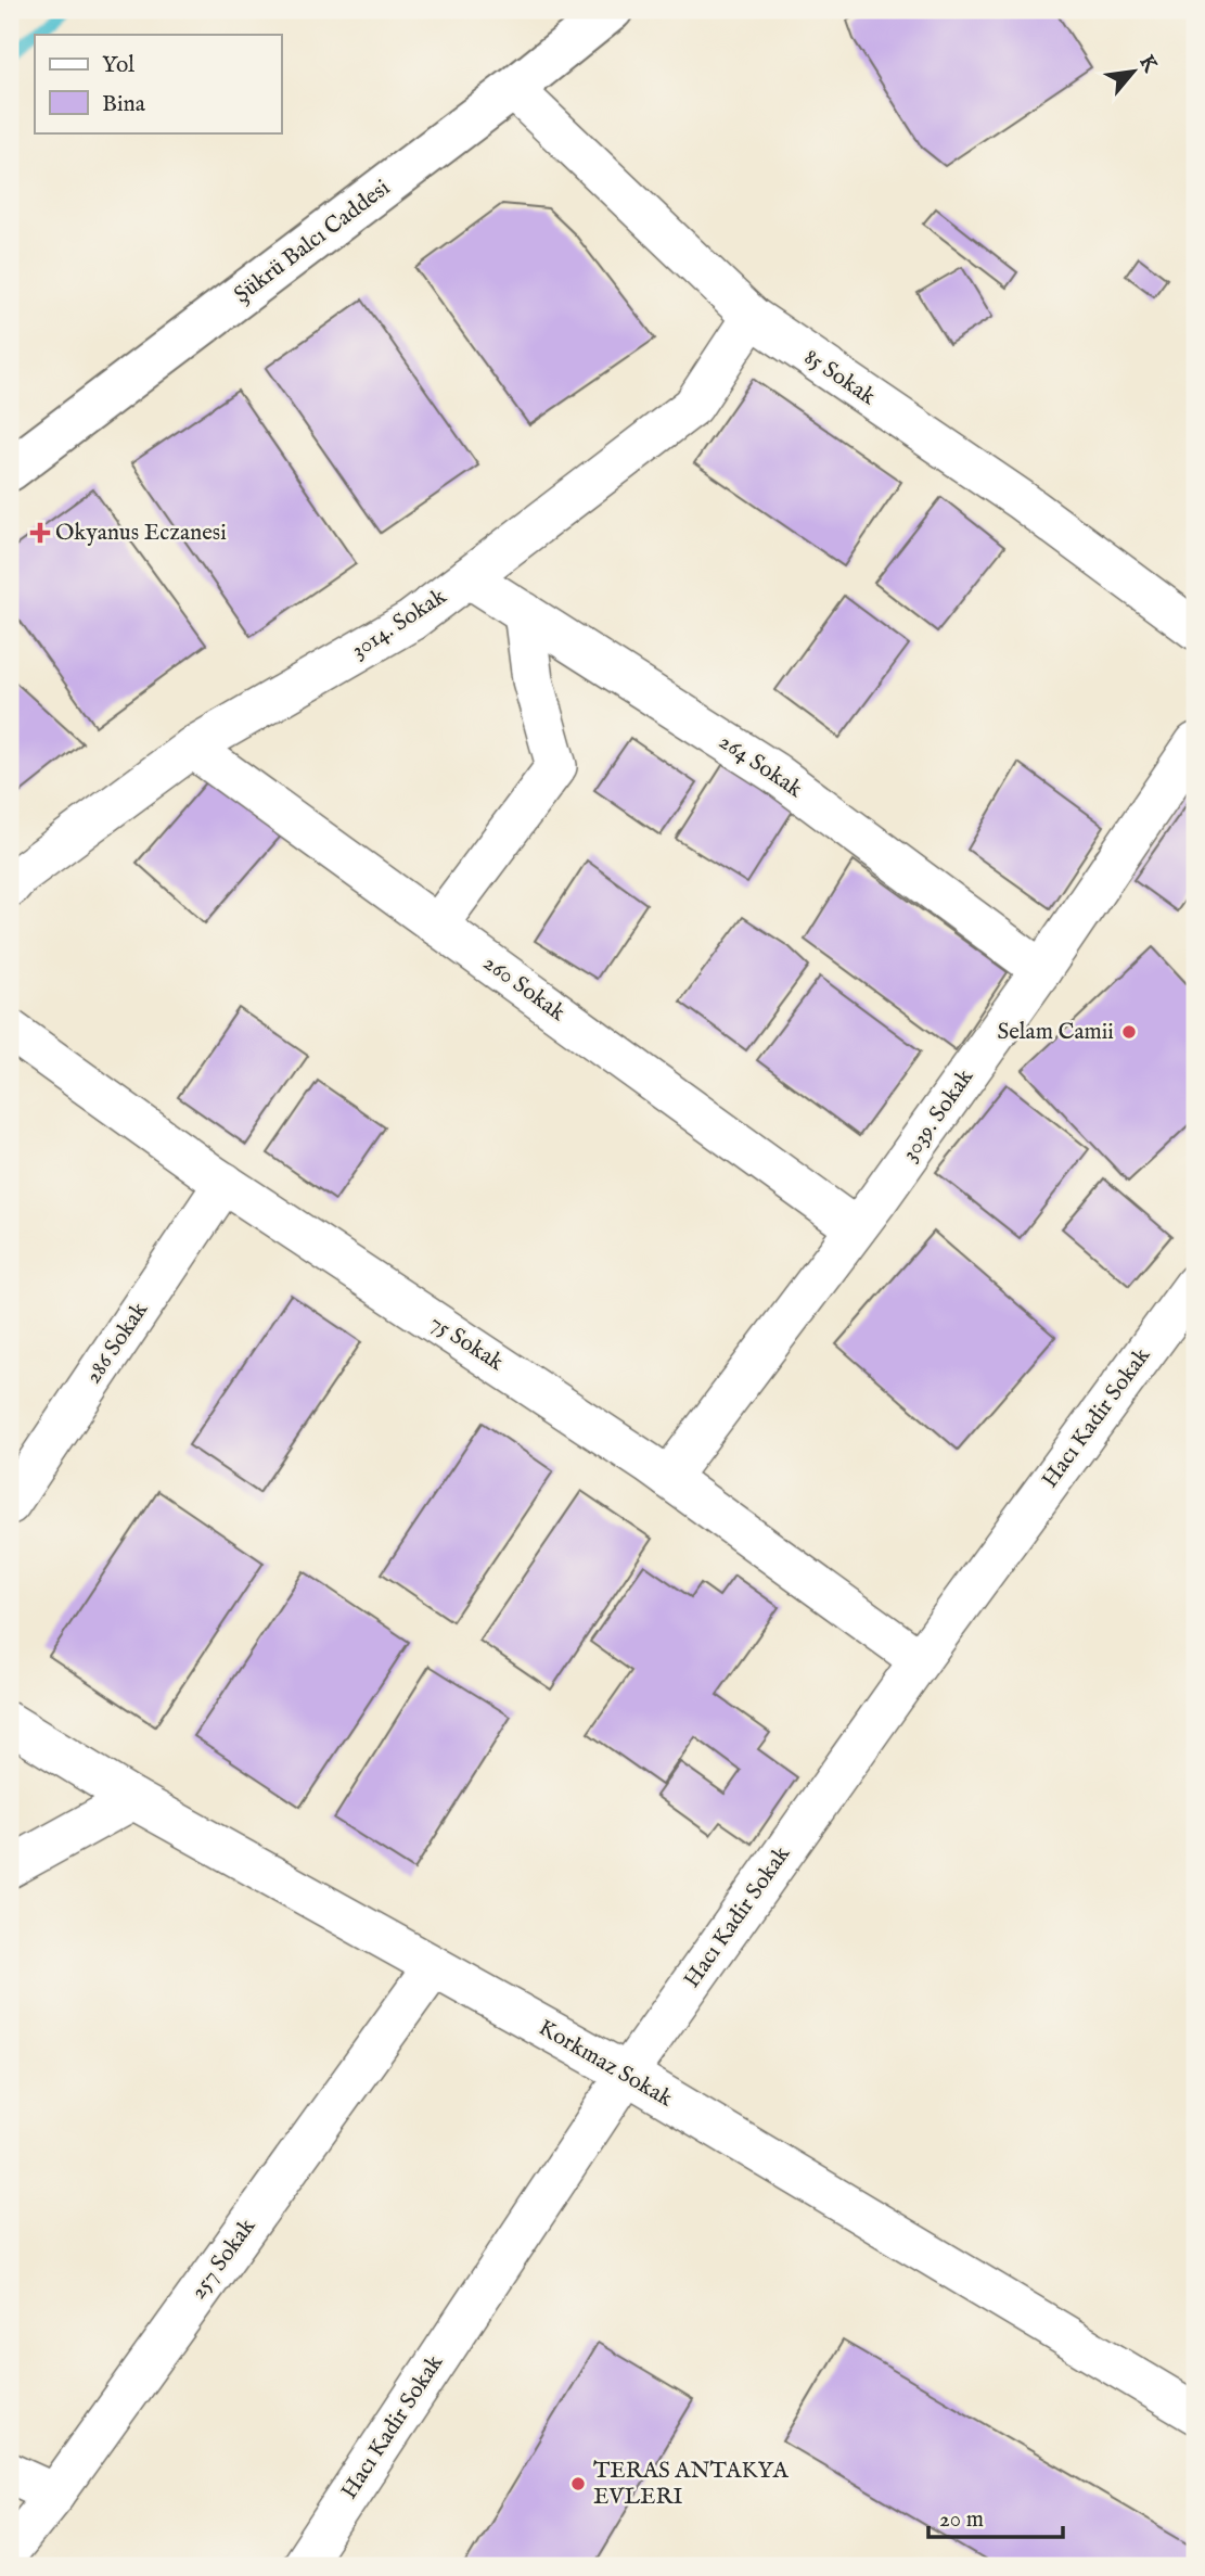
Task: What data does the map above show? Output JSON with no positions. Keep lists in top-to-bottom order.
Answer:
{
  "streets": {
    "street": [
      "Şükrü Balcı Caddesi",
      "85 Sokak",
      "3014. Sokak",
      "264 Sokak",
      "260 Sokak",
      "3039. Sokak",
      "286 Sokak",
      "75 Sokak",
      "Hacı Kadir Sokak",
      "Korkmaz Sokak",
      "257 Sokak"
    ]
  },
  "crossings": [
    ["Şükrü Balcı Caddesi", "85 Sokak"],
    ["85 Sokak", "3014. Sokak"],
    ["3014. Sokak", "264 Sokak"],
    ["3014. Sokak", "260 Sokak"],
    ["264 Sokak", "3039. Sokak"],
    ["260 Sokak", "3039. Sokak"],
    ["3039. Sokak", "75 Sokak"],
    ["286 Sokak", "75 Sokak"],
    ["75 Sokak", "Hacı Kadir Sokak"],
    ["Hacı Kadir Sokak", "Korkmaz Sokak"],
    ["Korkmaz Sokak", "257 Sokak"]
  ],
  "places": {
    "health": ["Okyanus Eczanesi"],
    "other": ["Selam Camii", "TERAS ANTAKYA EVLERI"]
  },
  "legend": ["Yol", "Bina"],
  "scale_bar": "20 m",
  "north": "top right"
}
